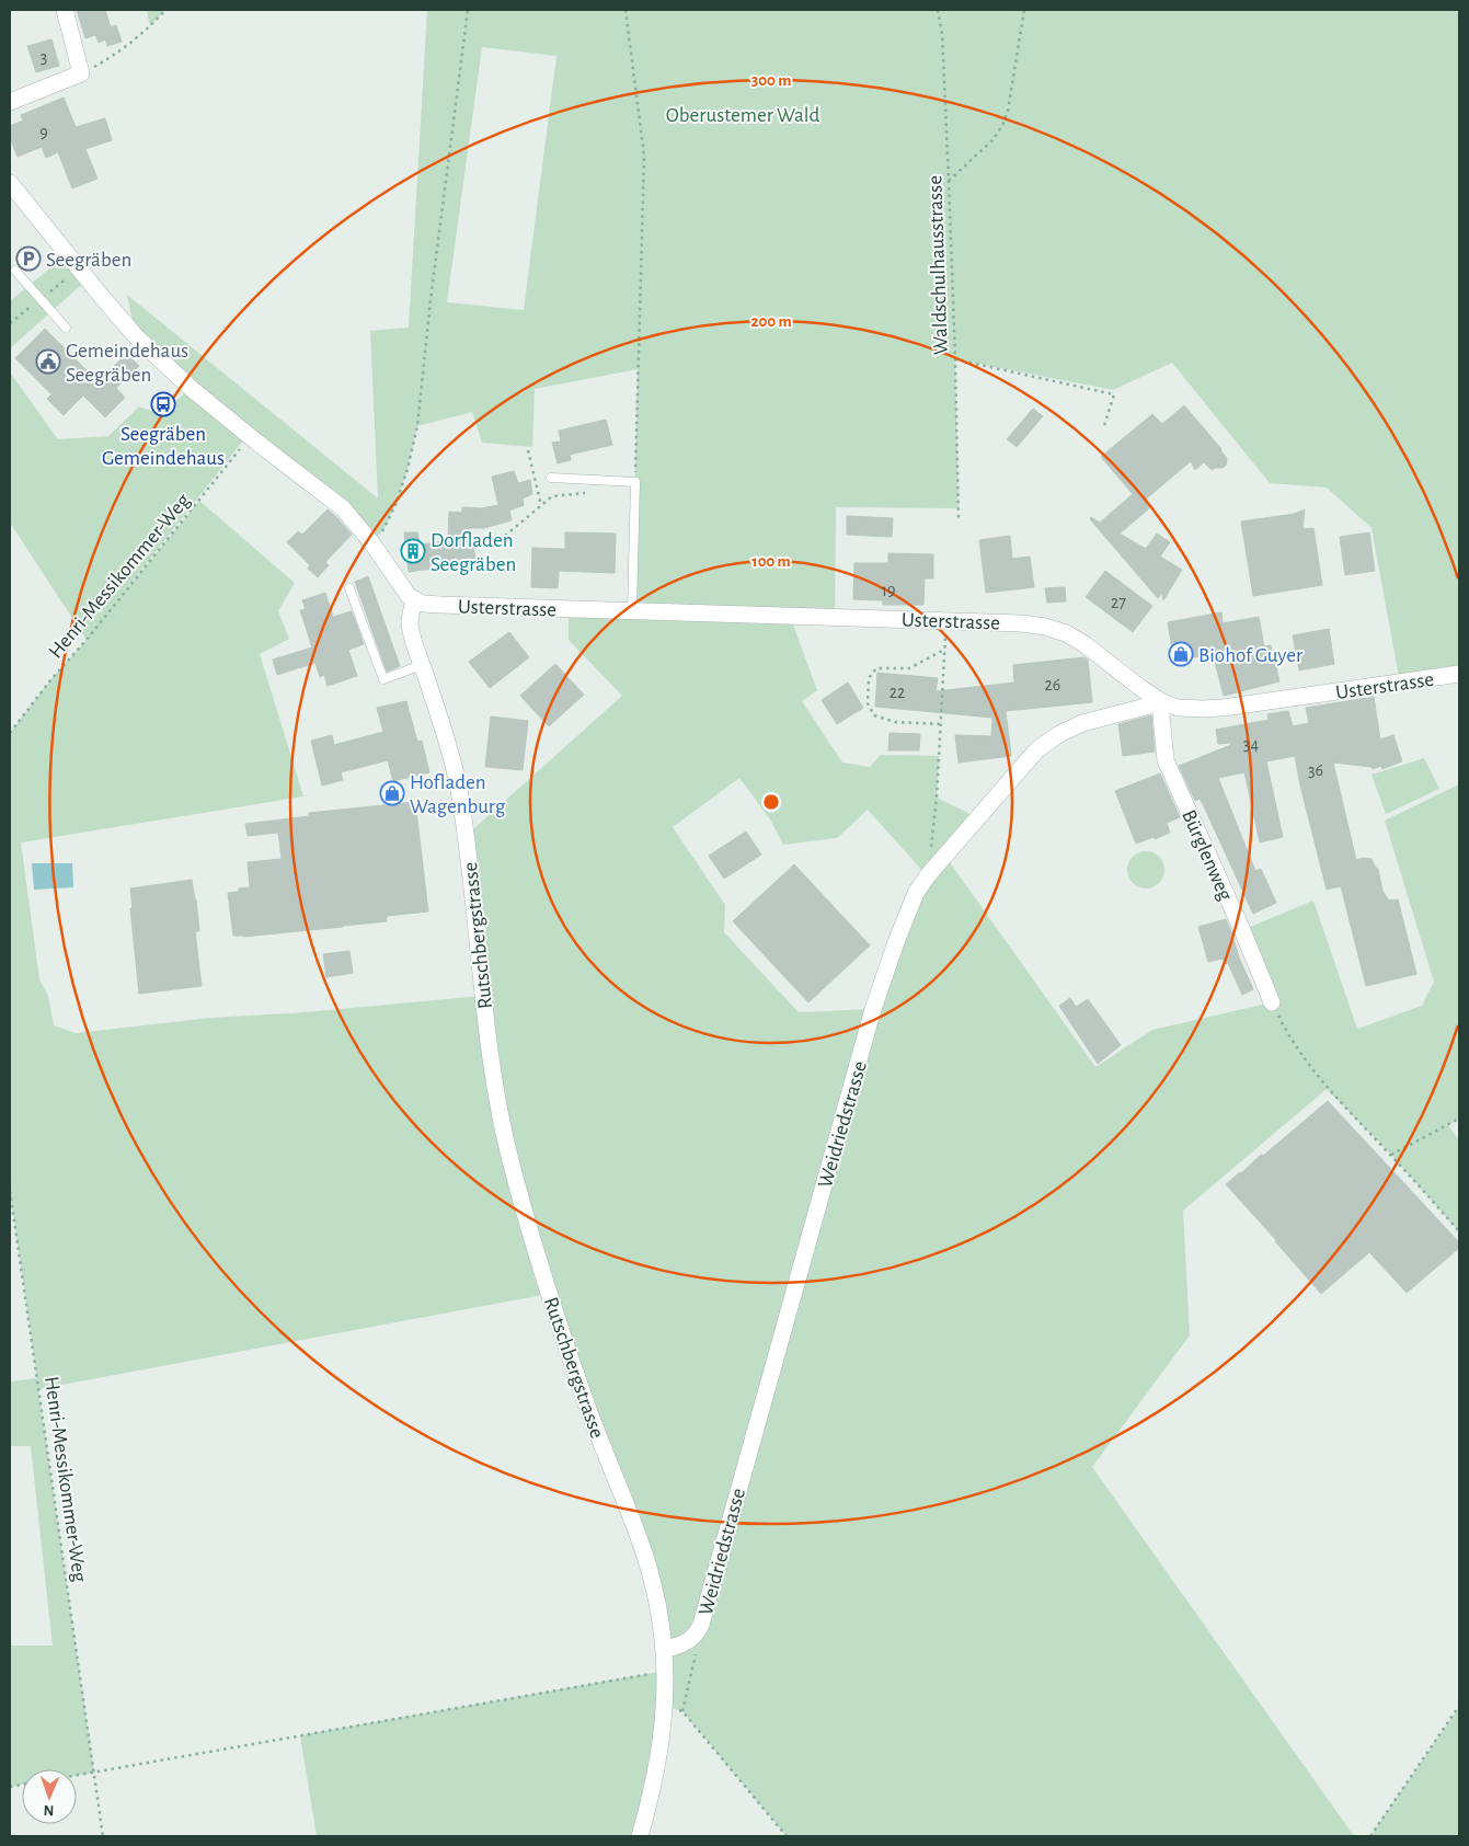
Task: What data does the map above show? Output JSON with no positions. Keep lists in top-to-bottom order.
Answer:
{
  "streets": {
    "street": [
      "Usterstrasse",
      "Bürglenweg",
      "Rutschbergstrasse",
      "Weidriedstrasse"
    ],
    "path": ["Waldschulhausstrasse", "Henri-Messikommer-Weg"]
  },
  "crossings": [
    ["Usterstrasse", "Bürglenweg"],
    ["Usterstrasse", "Rutschbergstrasse"],
    ["Usterstrasse", "Weidriedstrasse"],
    ["Bürglenweg", "Weidriedstrasse"],
    ["Rutschbergstrasse", "Weidriedstrasse"]
  ],
  "parks": ["Oberustemer Wald"],
  "places": {
    "parking": ["Seegräben"],
    "public building": ["Gemeindehaus Seegräben"],
    "bus stop": ["Seegräben Gemeindehaus"],
    "building": ["Dorfladen Seegräben"],
    "shop": ["Biohof Guyer", "Hofladen Wagenburg"]
  },
  "house_numbers": [
    "3",
    "9",
    "19",
    "27",
    "26",
    "22",
    "34",
    "36"
  ],
  "north": "bottom",
  "rings": ["300 m", "200 m", "100 m"]
}
